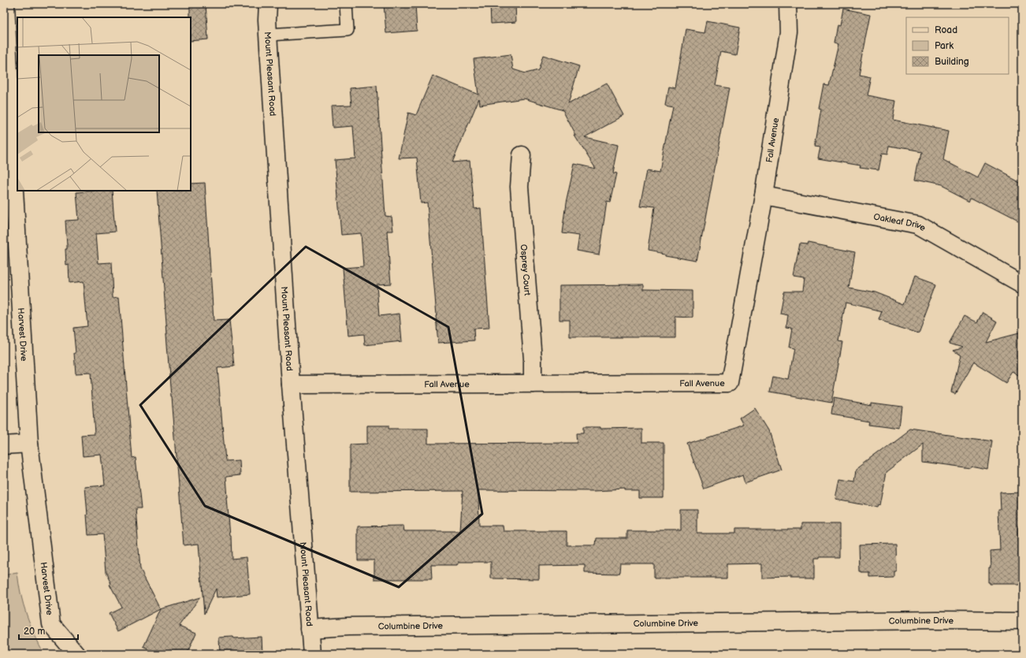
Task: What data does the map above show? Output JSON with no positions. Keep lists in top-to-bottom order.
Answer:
{
  "streets": {
    "street": [
      "Mount Pleasant Road",
      "Fall Avenue",
      "Oakleaf Drive",
      "Osprey Court",
      "Harvest Drive",
      "Columbine Drive"
    ]
  },
  "crossings": [
    ["Mount Pleasant Road", "Fall Avenue"],
    ["Mount Pleasant Road", "Columbine Drive"],
    ["Fall Avenue", "Oakleaf Drive"],
    ["Fall Avenue", "Osprey Court"]
  ],
  "legend": ["Road", "Park", "Building"],
  "scale_bar": "20 m"
}
